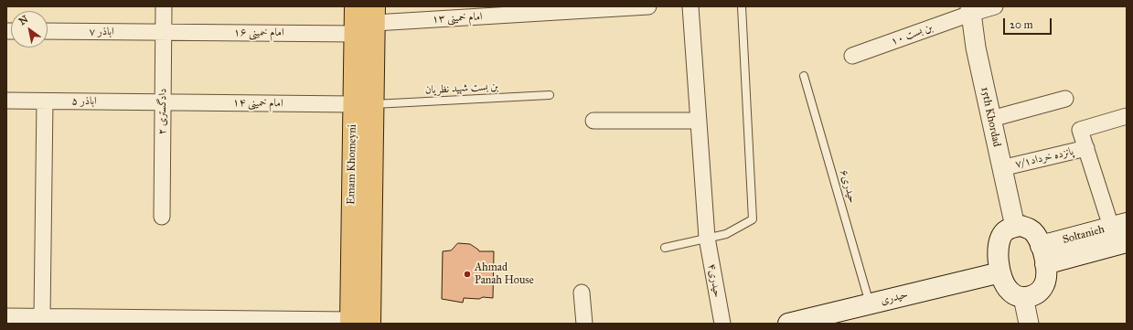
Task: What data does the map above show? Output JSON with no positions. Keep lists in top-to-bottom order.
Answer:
{
  "streets": {
    "main road": ["Emam Khomeyni", "Soltanieh", "حیدری"],
    "street": [
      "امام خمینی ۱۳",
      "اباذر ۷",
      "امام خمینی ۱۶",
      "بن بست ۱۰",
      "اباذر ۵",
      "امام خمینی ۱۴",
      "دادگستری ۲",
      "15th Khordad",
      "پانزده خرداد۷/۱",
      "حیدری۴"
    ],
    "lane": ["بن بست شهید نظریان", "حیدری۶"]
  },
  "crossings": [
    ["امام خمینی ۱۳", "Emam Khomeyni"],
    ["اباذر ۷", "امام خمینی ۱۶"],
    ["اباذر ۷", "دادگستری ۲"],
    ["امام خمینی ۱۶", "دادگستری ۲"],
    ["امام خمینی ۱۶", "Emam Khomeyni"],
    ["بن بست ۱۰", "15th Khordad"],
    ["بن بست شهید نظریان", "Emam Khomeyni"],
    ["اباذر ۵", "امام خمینی ۱۴"],
    ["اباذر ۵", "دادگستری ۲"],
    ["امام خمینی ۱۴", "دادگستری ۲"],
    ["امام خمینی ۱۴", "Emam Khomeyni"],
    ["15th Khordad", "پانزده خرداد۷/۱"],
    ["15th Khordad", "Soltanieh"],
    ["15th Khordad", "حیدری"],
    ["پانزده خرداد۷/۱", "Soltanieh"],
    ["حیدری۶", "حیدری"],
    ["Soltanieh", "حیدری"]
  ],
  "places": ["Ahmad Panah House"],
  "scale_bar": "20 m",
  "north": "top left"
}
